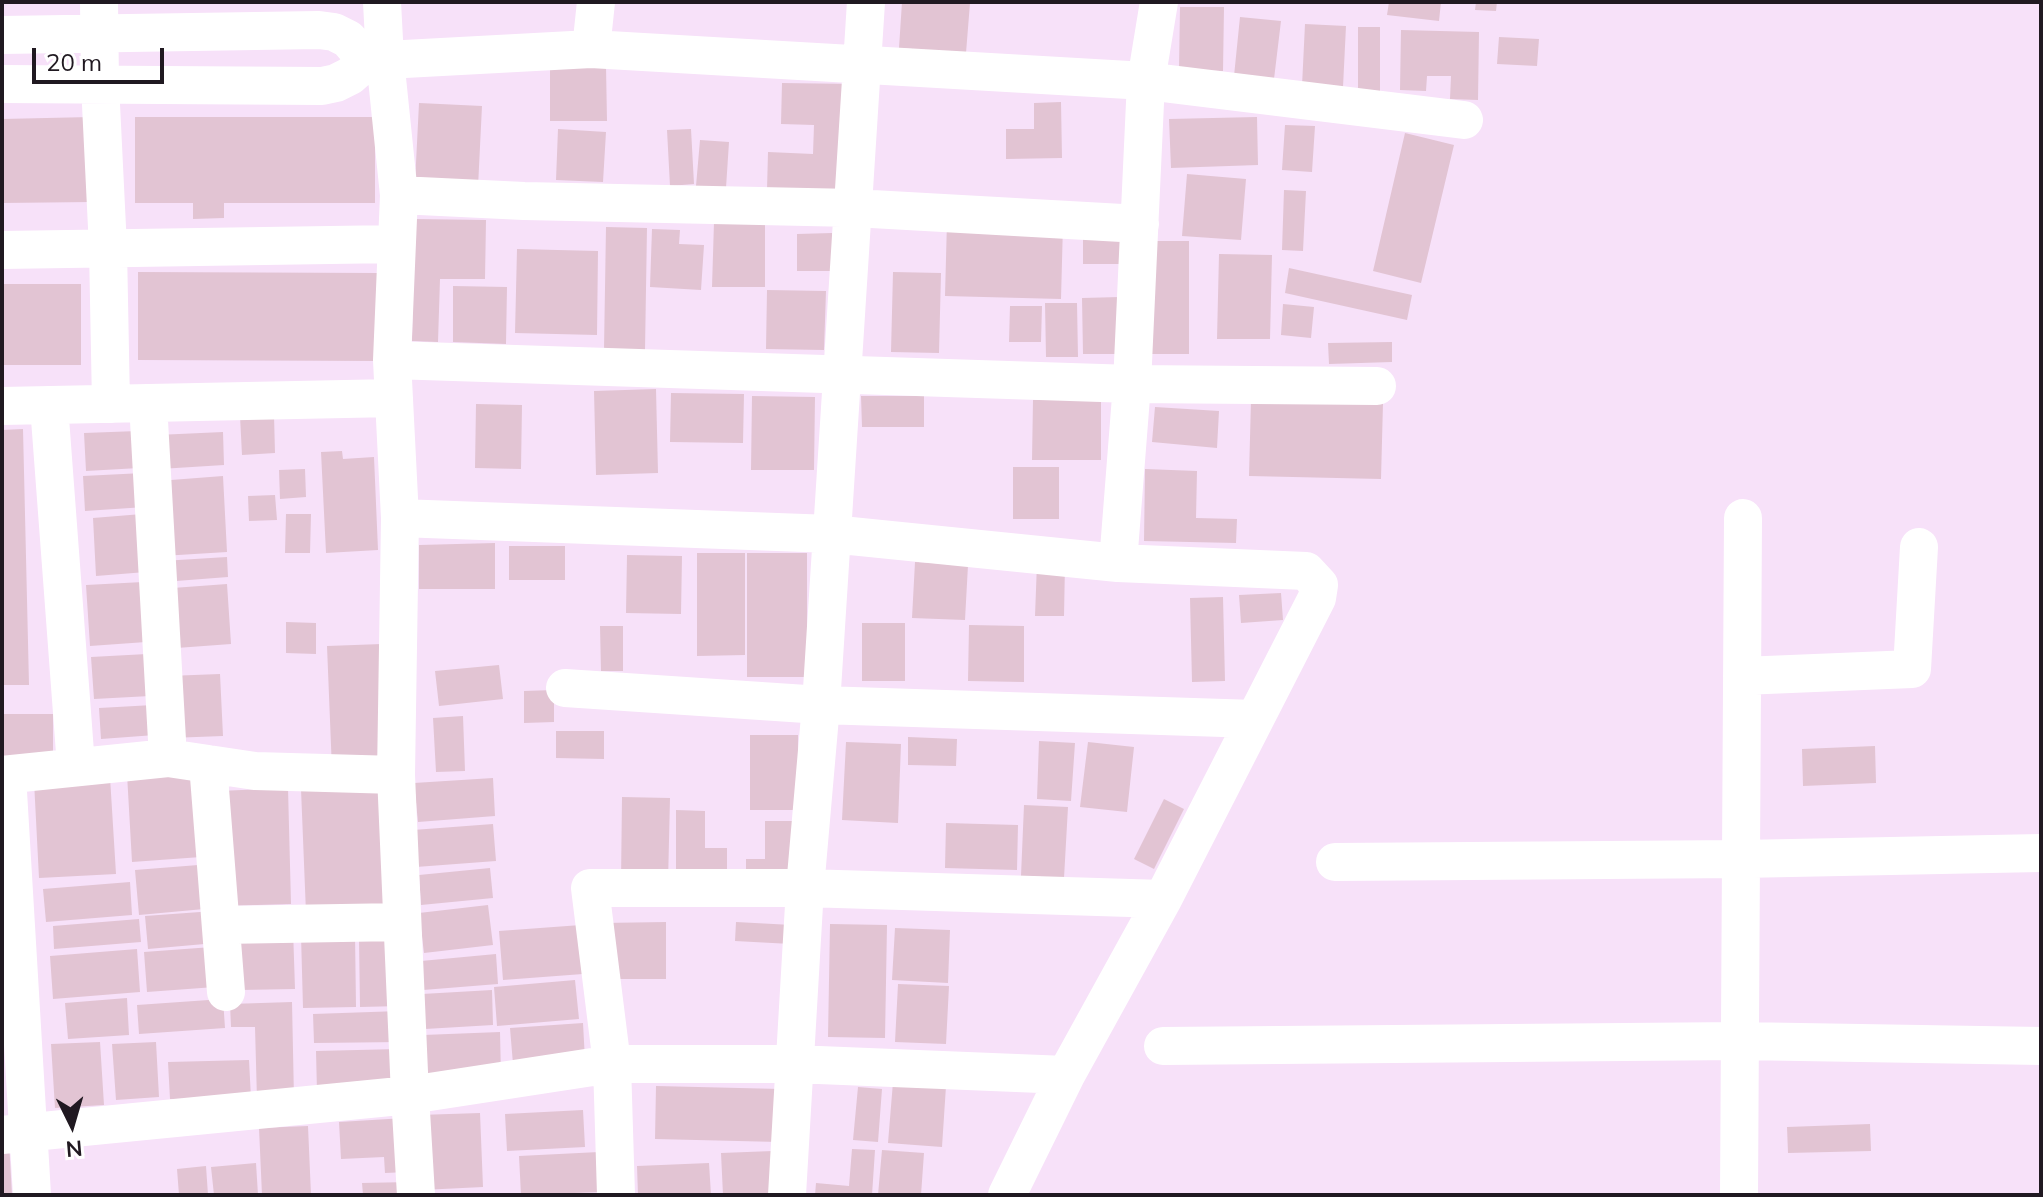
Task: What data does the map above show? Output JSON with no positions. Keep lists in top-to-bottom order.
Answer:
{
  "scale_bar": "20 m",
  "north": "bottom"
}
